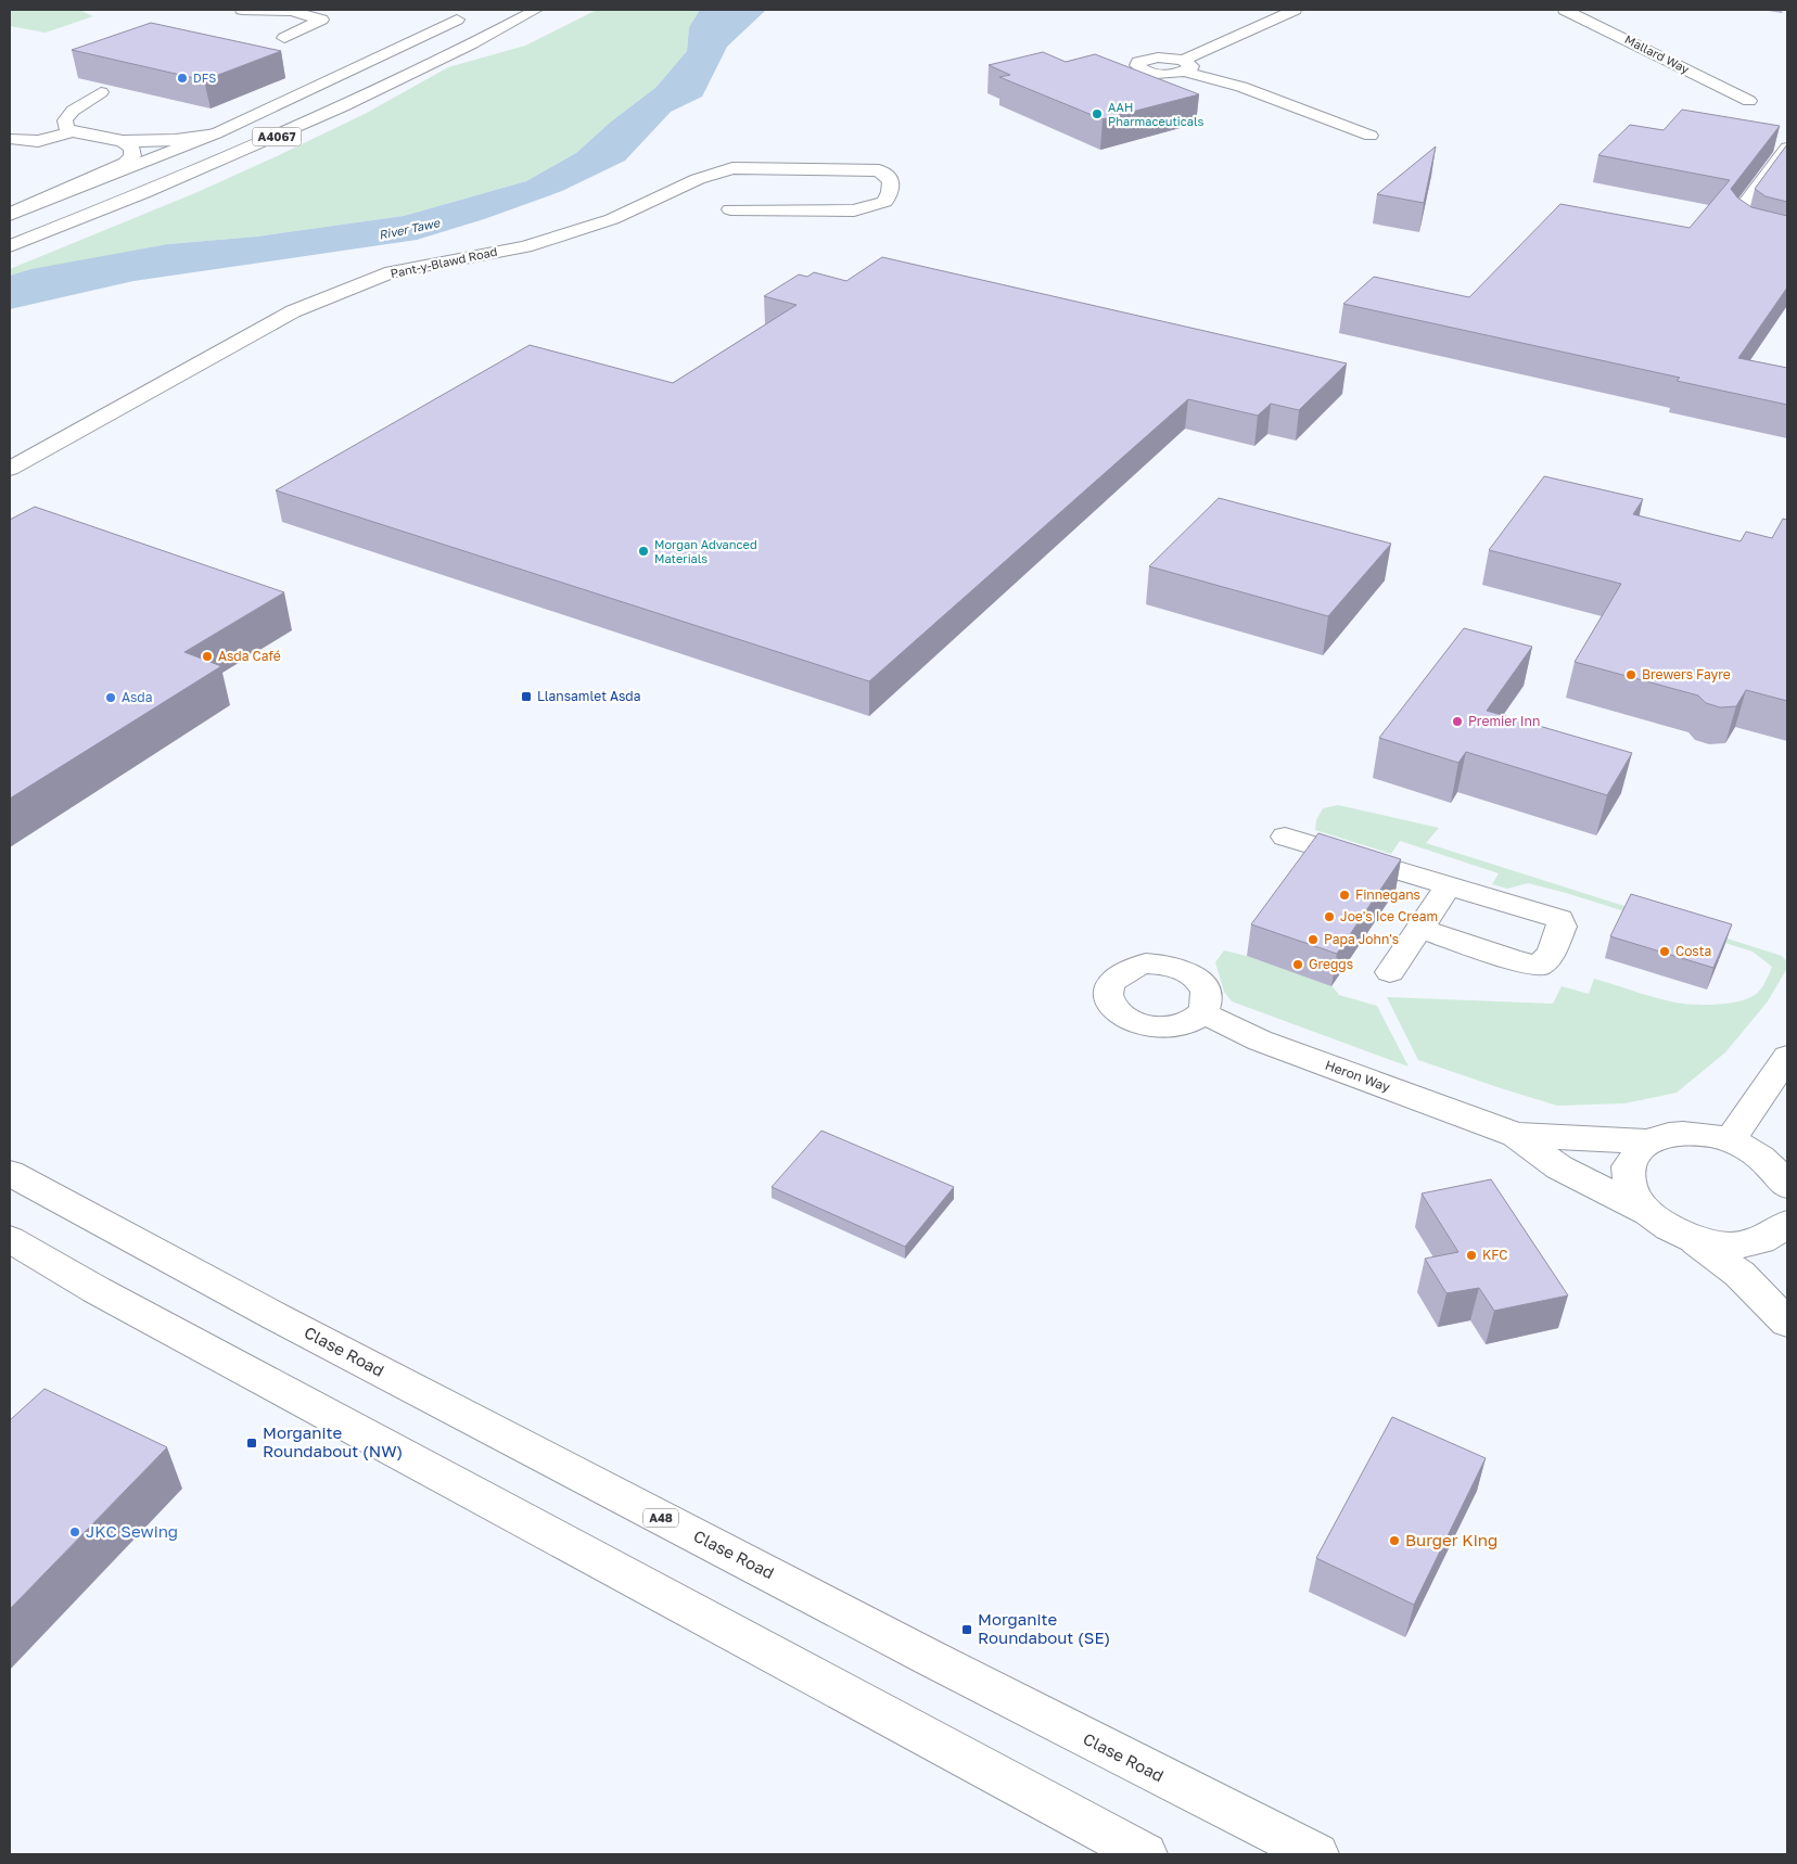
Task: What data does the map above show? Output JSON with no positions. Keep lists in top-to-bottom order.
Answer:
{
  "streets": {
    "street": [
      "Mallard Way",
      "A4067",
      "Pant-y-Blawd Road",
      "Heron Way",
      "Clase Road",
      "A48"
    ]
  },
  "water": ["River Tawe"],
  "places": {
    "other": [
      "DFS",
      "AAH Pharmaceuticals",
      "Morgan Advanced Materials",
      "Asda Café",
      "Brewers Fayre",
      "Asda",
      "Premier Inn",
      "Finnegans",
      "Joe's Ice Cream",
      "Papa John's",
      "Costa",
      "Greggs",
      "KFC",
      "JKC Sewing",
      "Burger King"
    ],
    "transit": ["Llansamlet Asda", "Morganite Roundabout (NW)", "Morganite Roundabout (SE)"]
  }
}
